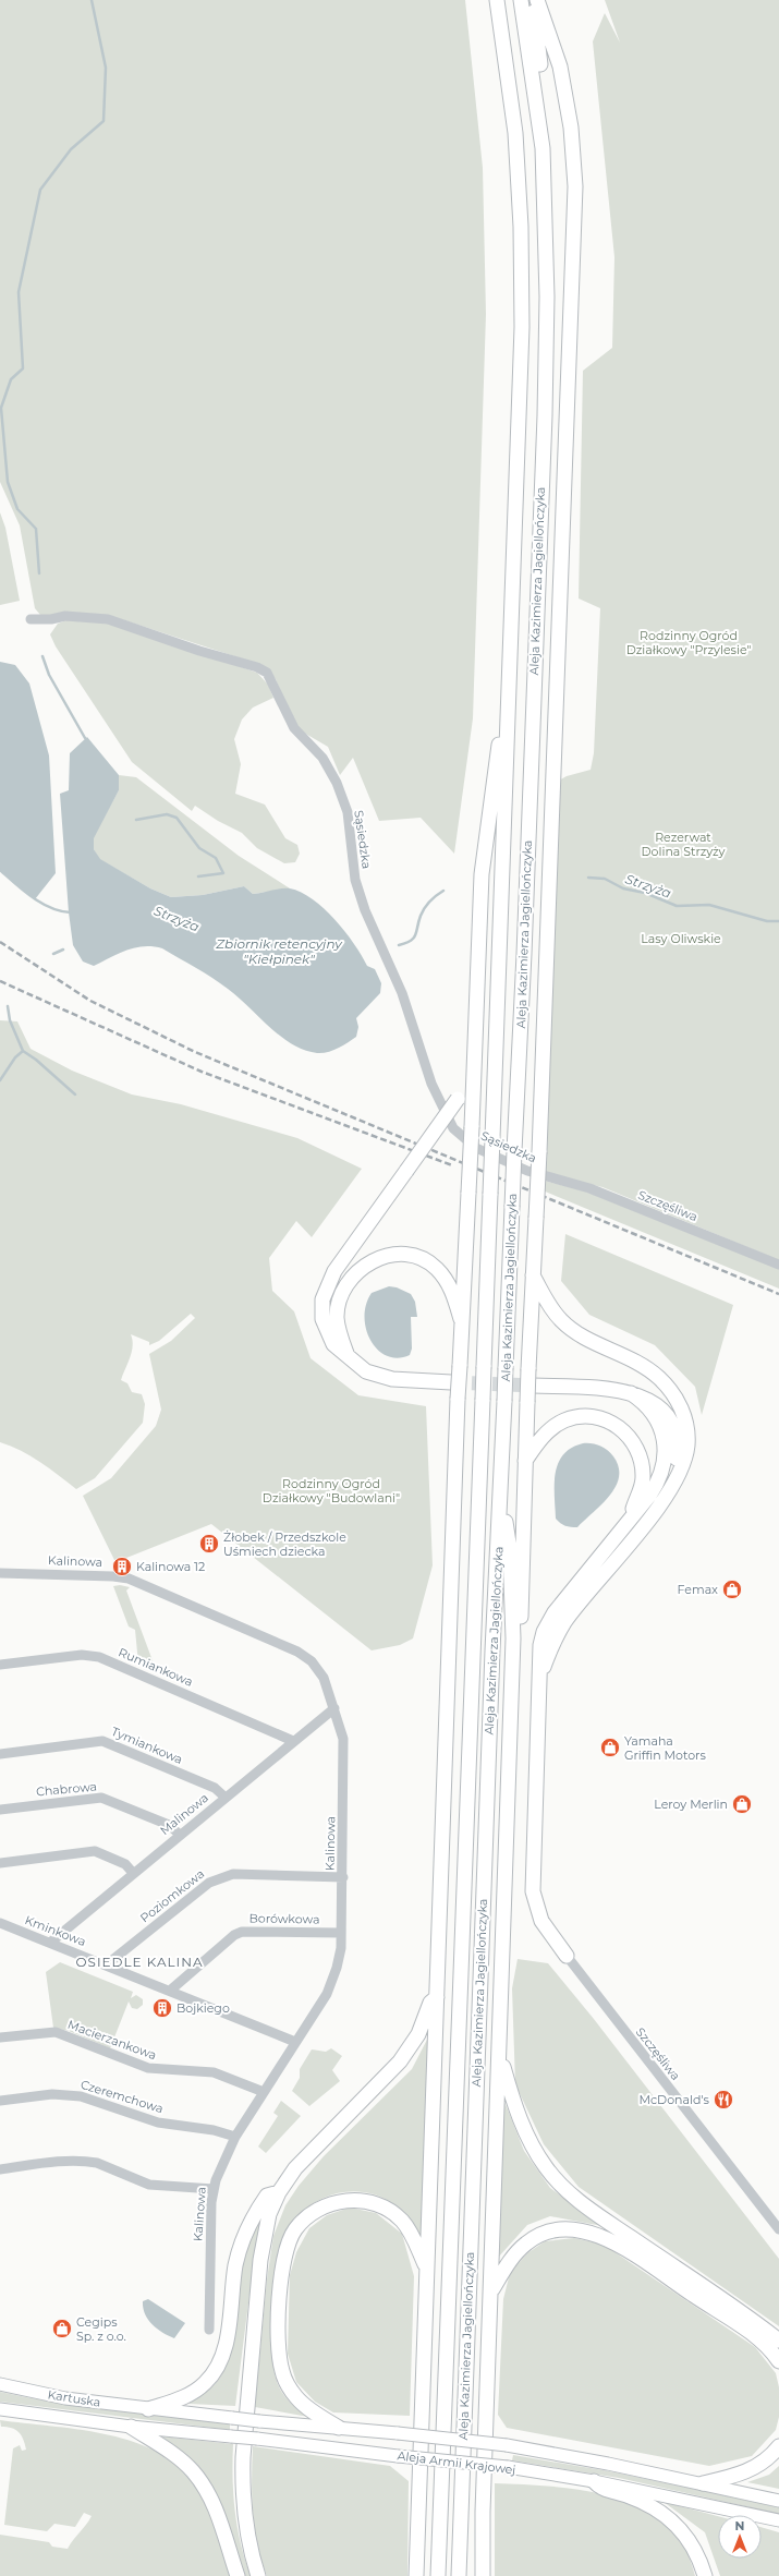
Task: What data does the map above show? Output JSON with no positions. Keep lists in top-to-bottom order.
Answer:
{
  "streets": {
    "highway": ["Aleja Kazimierza Jagiellończyka"],
    "main road": ["Kartuska", "Aleja Armii Krajowej"],
    "street": [
      "Sąsiedzka",
      "Szczęśliwa",
      "Kalinowa",
      "Rumiankowa",
      "Tymiankowa",
      "Chabrowa",
      "Malinowa",
      "Poziomkowa",
      "Borówkowa",
      "Kminkowa",
      "Macierzankowa",
      "Czeremchowa"
    ]
  },
  "crossings": [
    ["Sąsiedzka", "Szczęśliwa"],
    ["Kalinowa", "Malinowa"],
    ["Kalinowa", "Poziomkowa"],
    ["Kalinowa", "Borówkowa"],
    ["Kalinowa", "Kminkowa"],
    ["Kalinowa", "Macierzankowa"],
    ["Kalinowa", "Czeremchowa"],
    ["Rumiankowa", "Malinowa"],
    ["Tymiankowa", "Malinowa"],
    ["Chabrowa", "Malinowa"],
    ["Malinowa", "Kminkowa"],
    ["Poziomkowa", "Kminkowa"],
    ["Borówkowa", "Kminkowa"],
    ["Kartuska", "Aleja Armii Krajowej"]
  ],
  "districts": ["OSIEDLE KALINA"],
  "water": ["Strzyża", "Zbiornik retencyjny \"Kiełpinek\""],
  "parks": [
    "Rodzinny Ogród Działkowy \"Przylesie\"",
    "Rezerwat Dolina Strzyży",
    "Lasy Oliwskie",
    "Rodzinny Ogród Działkowy \"Budowlani\""
  ],
  "places": {
    "building": ["Żłobek / Przedszkole Uśmiech dziecka", "Kalinowa 12", "Bojkiego"],
    "shop": [
      "Femax",
      "Yamaha Griffin Motors",
      "Leroy Merlin",
      "Cegips Sp. z o.o."
    ],
    "restaurant": ["McDonald's"]
  },
  "north": "top"
}
